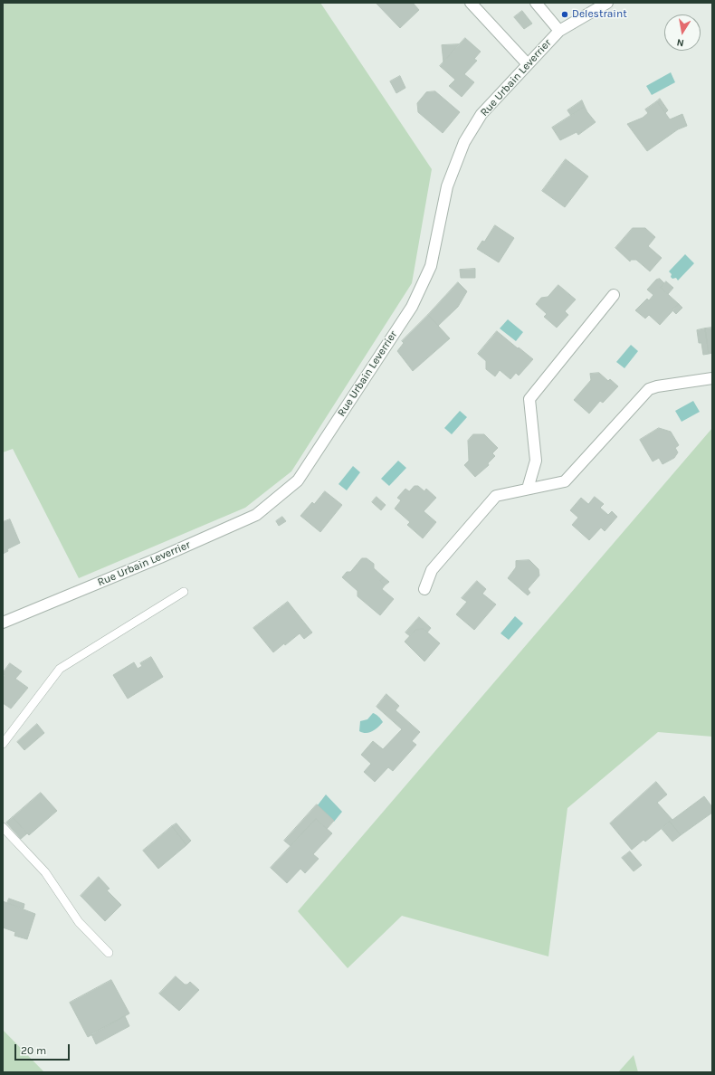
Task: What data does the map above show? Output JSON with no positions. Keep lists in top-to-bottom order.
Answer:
{
  "streets": {
    "street": ["Rue Urbain Leverrier"]
  },
  "places": ["Delestraint"],
  "scale_bar": "20 m",
  "north": "bottom"
}
